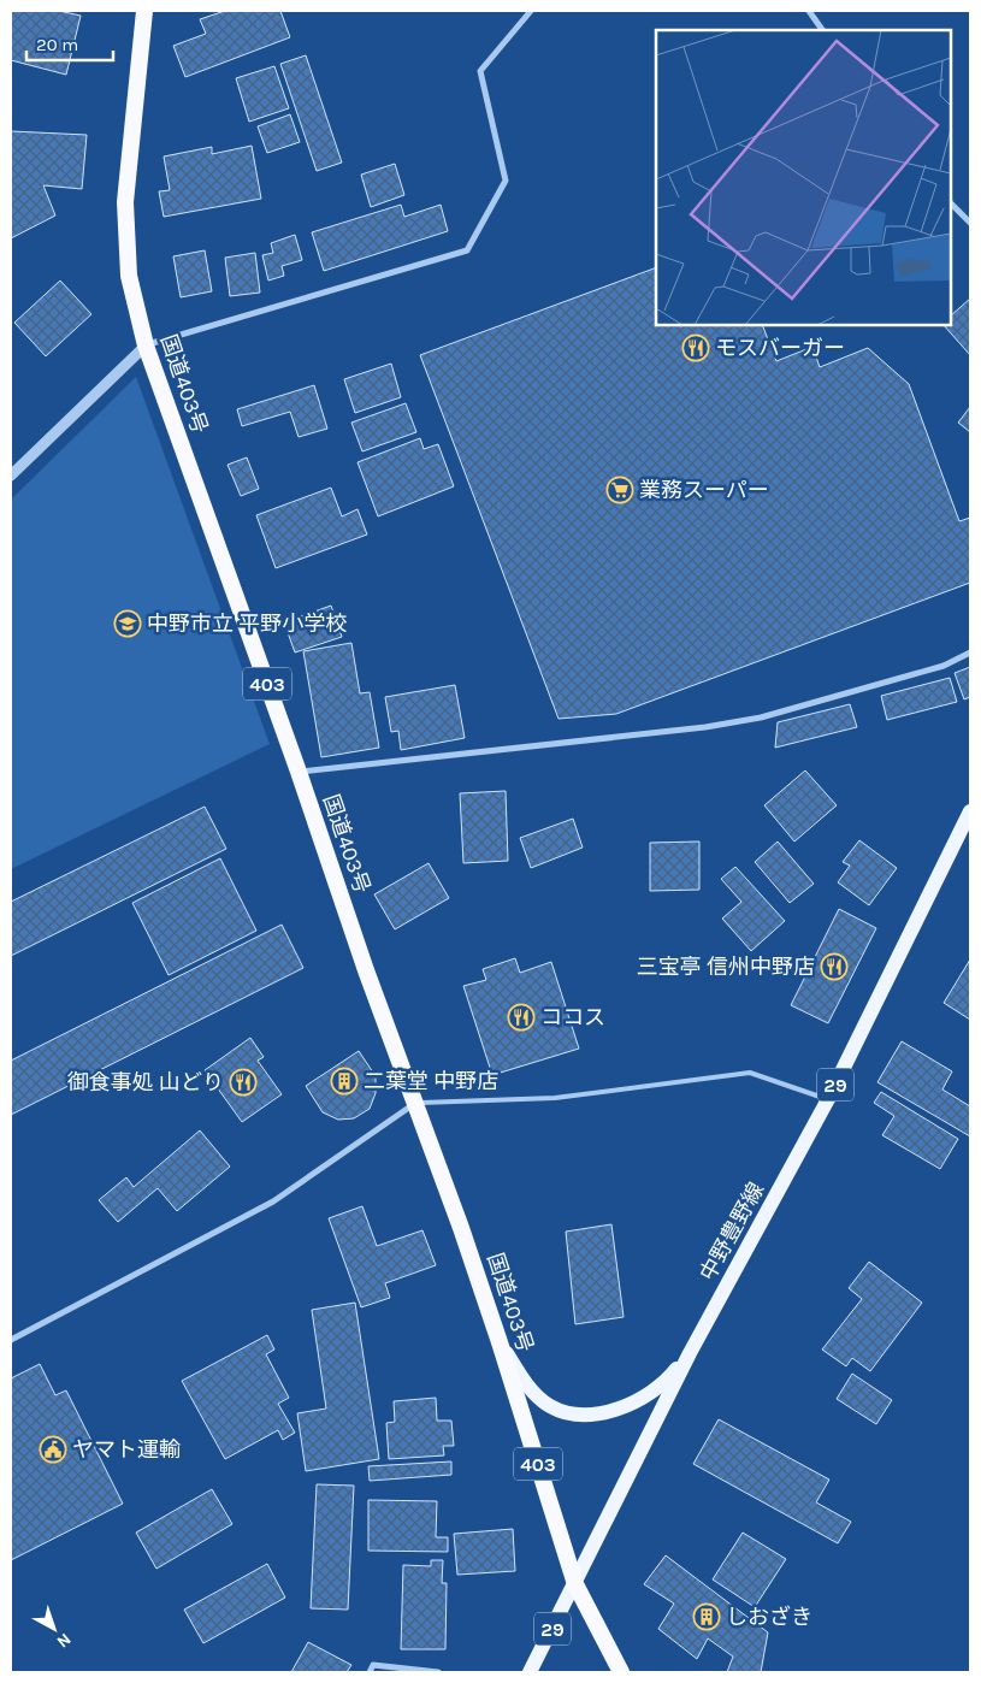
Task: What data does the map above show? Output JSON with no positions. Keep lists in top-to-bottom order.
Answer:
{
  "streets": {
    "highway": ["国道403号", "403"],
    "main road": ["29", "中野豊野線"]
  },
  "crossings": [
    ["国道403号", "中野豊野線"]
  ],
  "places": {
    "restaurant": [
      "モスバーガー",
      "三宝亭 信州中野店",
      "ココス",
      "御食事処 山どり"
    ],
    "supermarket": ["業務スーパー"],
    "school or university": ["中野市立 平野小学校"],
    "building": ["二葉堂 中野店", "しおざき"],
    "public building": ["ヤマト運輸"]
  },
  "scale_bar": "20 m",
  "north": "bottom right"
}
